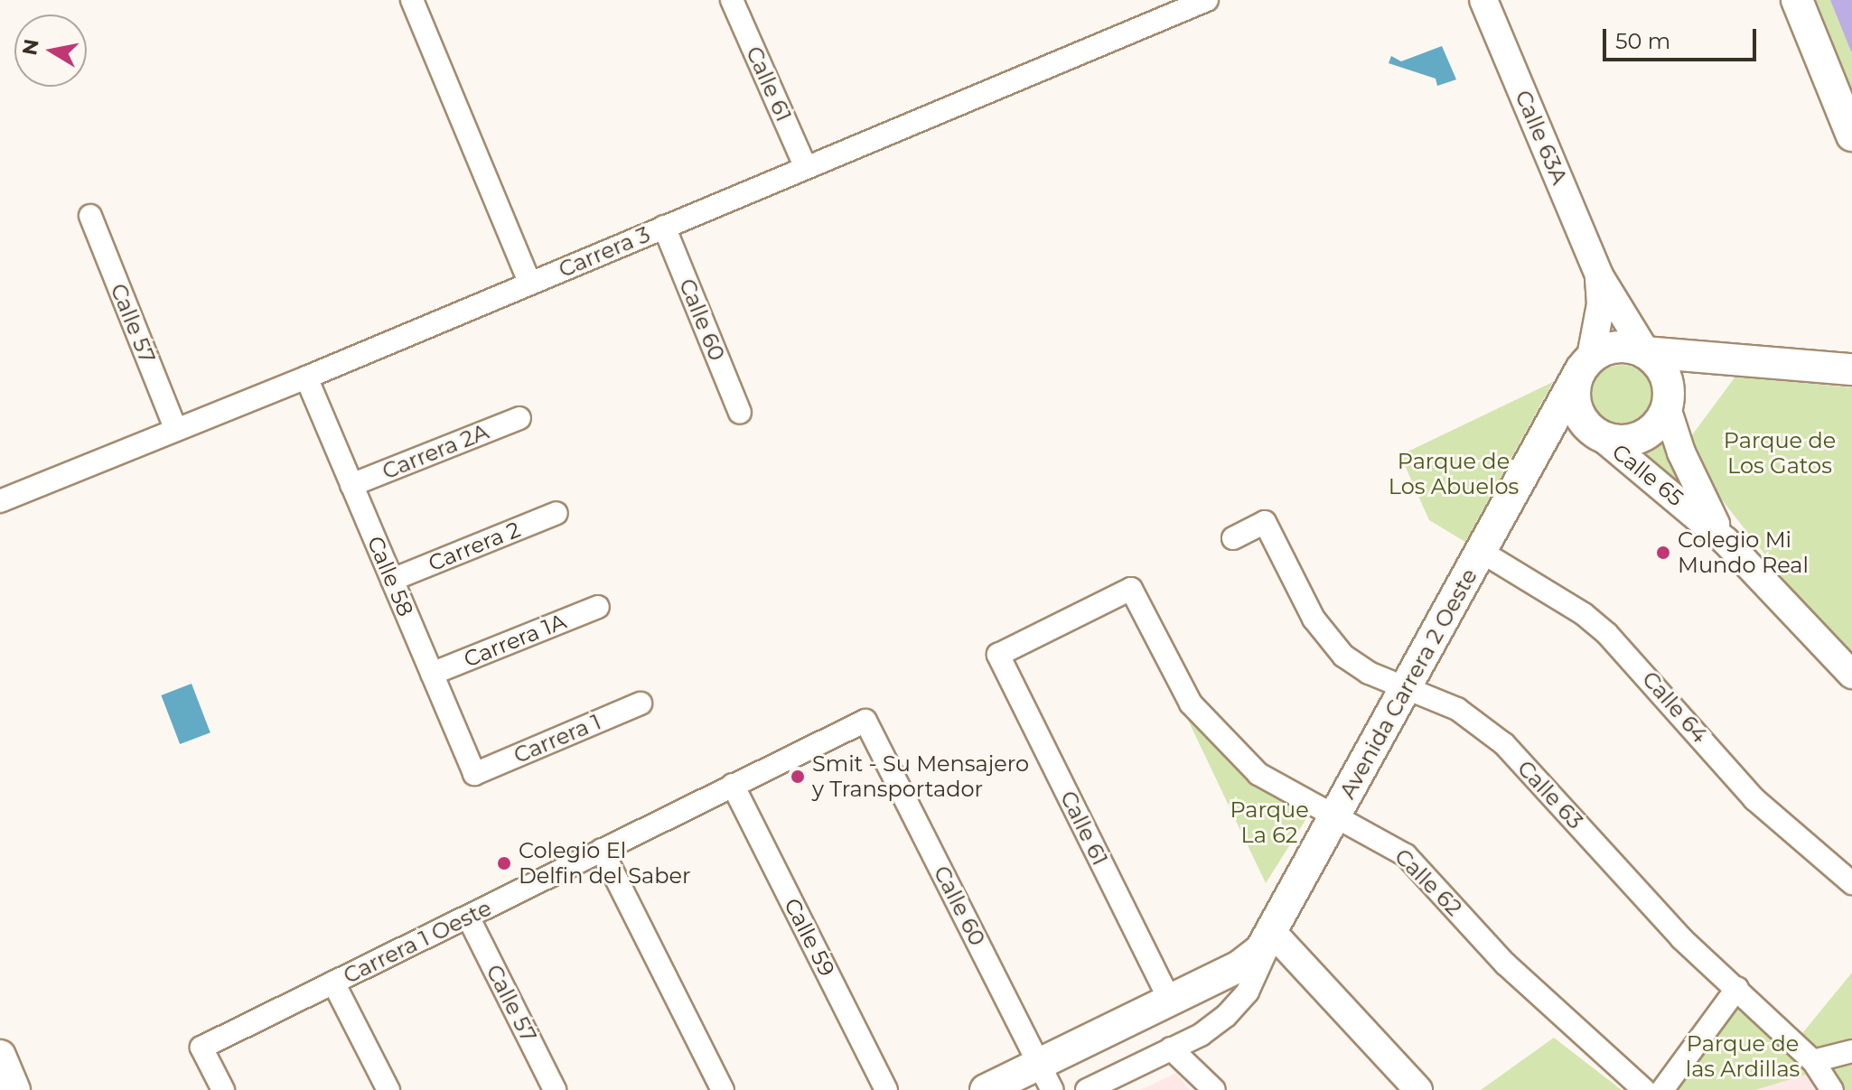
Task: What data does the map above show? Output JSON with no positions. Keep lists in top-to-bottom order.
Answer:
{
  "streets": {
    "main road": ["Avenida Carrera 2 Oeste"],
    "street": [
      "Calle 61",
      "Calle 63A",
      "Carrera 3",
      "Calle 60",
      "Calle 57",
      "Carrera 2A",
      "Calle 65",
      "Carrera 2",
      "Calle 58",
      "Carrera 1A",
      "Calle 64",
      "Carrera 1",
      "Calle 63",
      "Calle 62",
      "Calle 59",
      "Carrera 1 Oeste"
    ]
  },
  "crossings": [
    ["Calle 61", "Carrera 3"],
    ["Calle 61", "Avenida Carrera 2 Oeste"],
    ["Calle 61", "Calle 62"],
    ["Calle 63A", "Calle 65"],
    ["Calle 63A", "Avenida Carrera 2 Oeste"],
    ["Carrera 3", "Calle 60"],
    ["Carrera 3", "Calle 57"],
    ["Carrera 3", "Calle 58"],
    ["Calle 60", "Avenida Carrera 2 Oeste"],
    ["Calle 60", "Carrera 1 Oeste"],
    ["Calle 57", "Carrera 1 Oeste"],
    ["Carrera 2A", "Calle 58"],
    ["Calle 65", "Avenida Carrera 2 Oeste"],
    ["Carrera 2", "Calle 58"],
    ["Calle 58", "Carrera 1A"],
    ["Calle 58", "Carrera 1"],
    ["Avenida Carrera 2 Oeste", "Calle 64"],
    ["Avenida Carrera 2 Oeste", "Calle 63"],
    ["Avenida Carrera 2 Oeste", "Calle 62"],
    ["Calle 59", "Carrera 1 Oeste"]
  ],
  "parks": [
    "Parque de Los Gatos",
    "Parque de Los Abuelos",
    "Parque La 62",
    "Parque de las Ardillas"
  ],
  "places": ["Colegio Mi Mundo Real", "Smit - Su Mensajero y Transportador", "Colegio El Delfin del Saber"],
  "scale_bar": "50 m",
  "north": "left"
}
